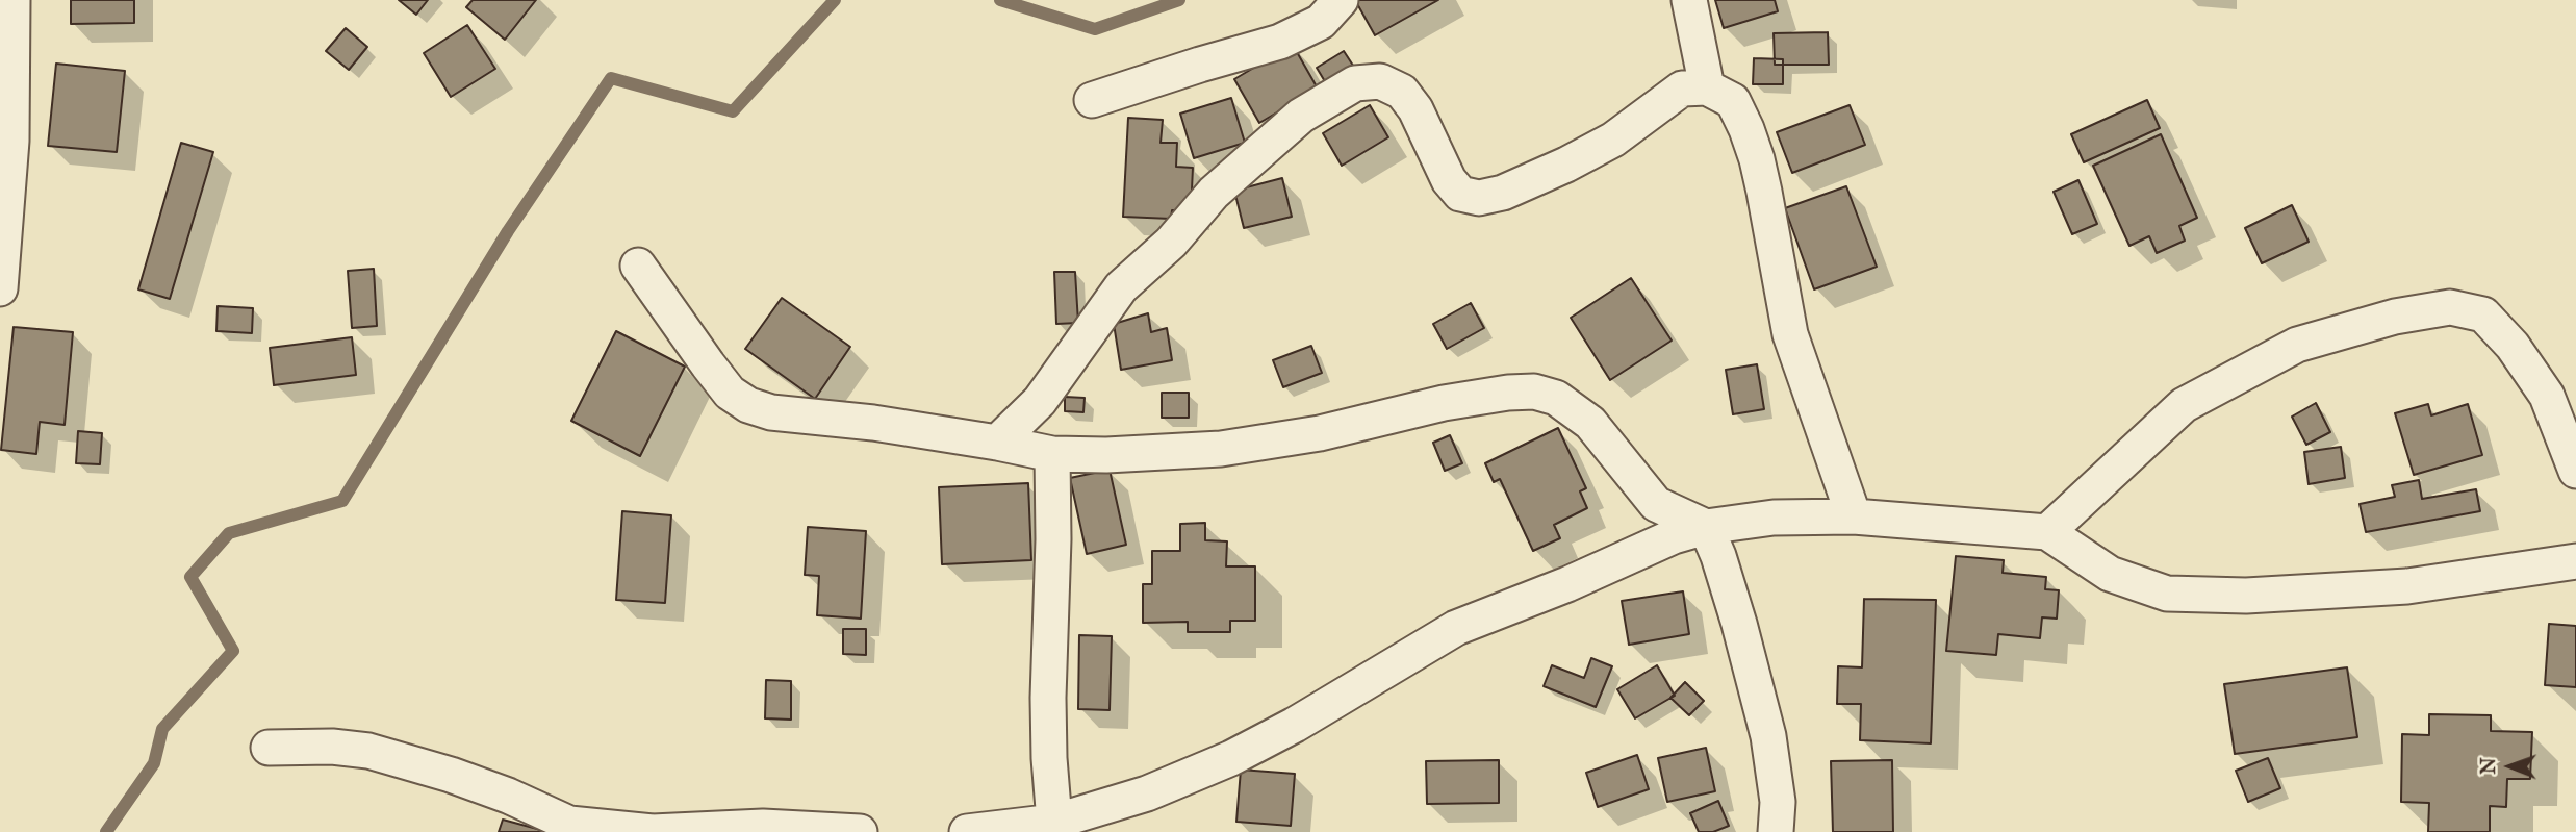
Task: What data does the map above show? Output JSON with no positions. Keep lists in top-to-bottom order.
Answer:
{
  "north": "left"
}
